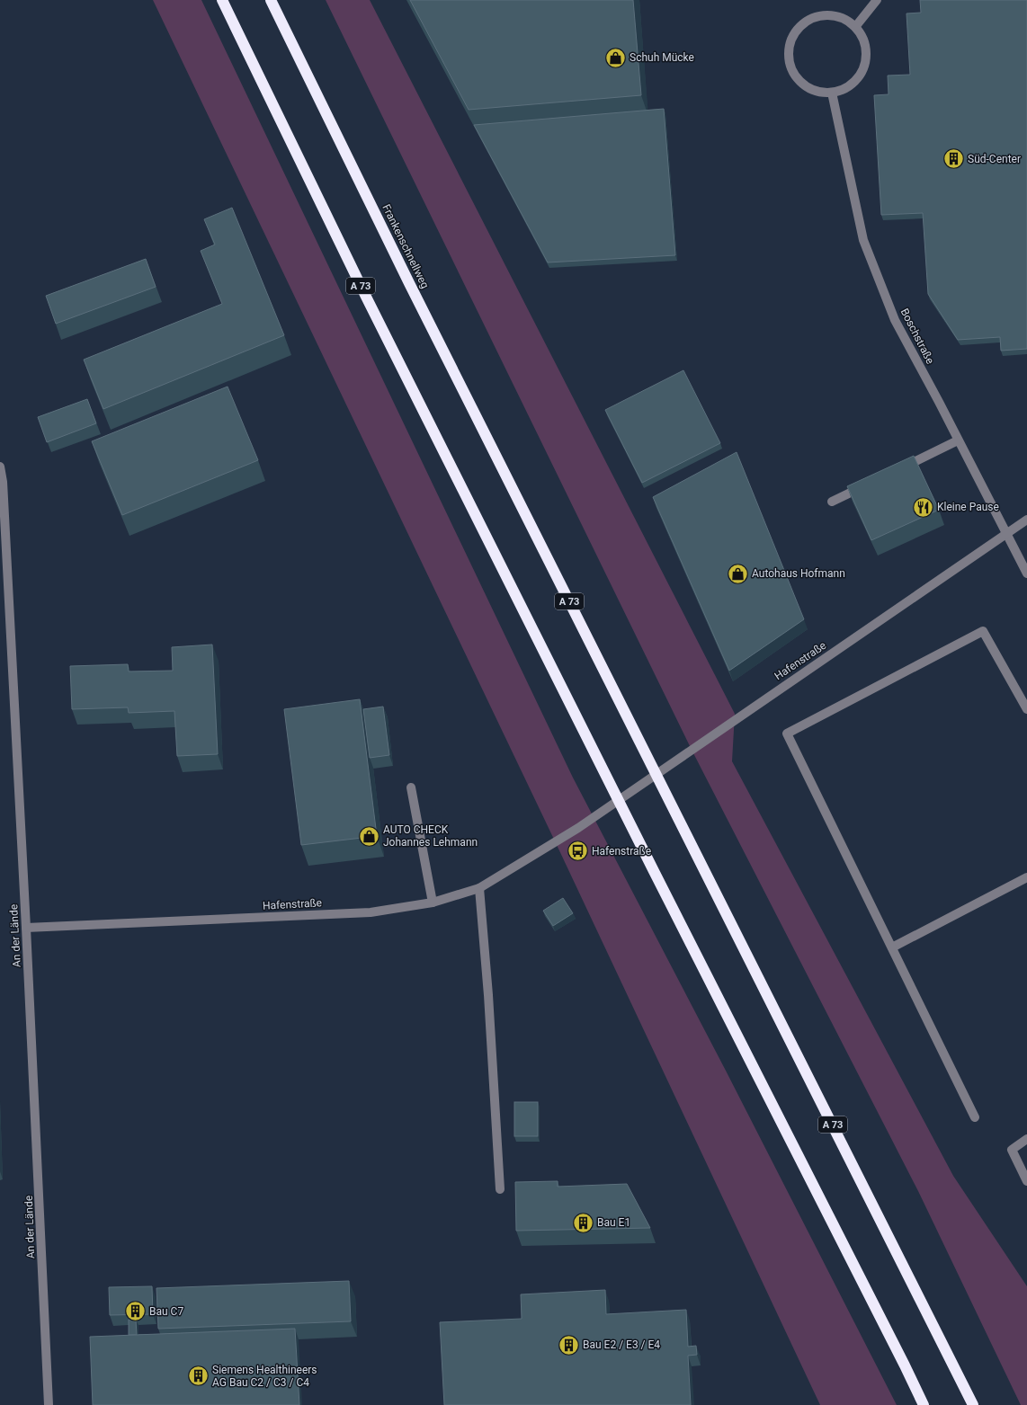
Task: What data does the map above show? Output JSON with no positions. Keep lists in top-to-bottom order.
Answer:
{
  "streets": {
    "highway": ["Frankenschnellweg", "A 73"],
    "street": ["Boschstraße", "Hafenstraße", "An der Lände"]
  },
  "crossings": [
    ["Boschstraße", "Hafenstraße"],
    ["Hafenstraße", "An der Lände"]
  ],
  "places": {
    "shop": ["Schuh Mücke", "Autohaus Hofmann", "AUTO CHECK Johannes Lehmann"],
    "building": [
      "Süd-Center",
      "Bau E1",
      "Bau C7",
      "Bau E2 / E3 / E4",
      "Siemens Healthineers AG Bau C2 / C3 / C4"
    ],
    "restaurant": ["Kleine Pause"],
    "bus stop": ["Hafenstraße"]
  }
}
